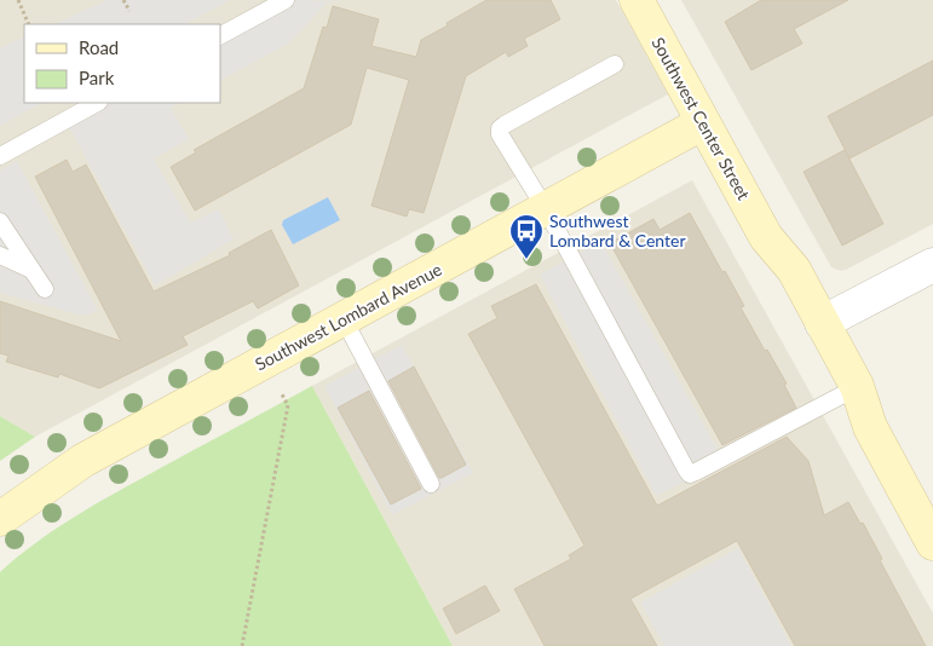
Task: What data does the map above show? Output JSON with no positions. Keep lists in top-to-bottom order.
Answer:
{
  "streets": {
    "street": ["Southwest Center Street", "Southwest Lombard Avenue"]
  },
  "crossings": [
    ["Southwest Center Street", "Southwest Lombard Avenue"]
  ],
  "places": {
    "bus stop": ["Southwest Lombard & Center"]
  },
  "legend": ["Road", "Park"]
}
